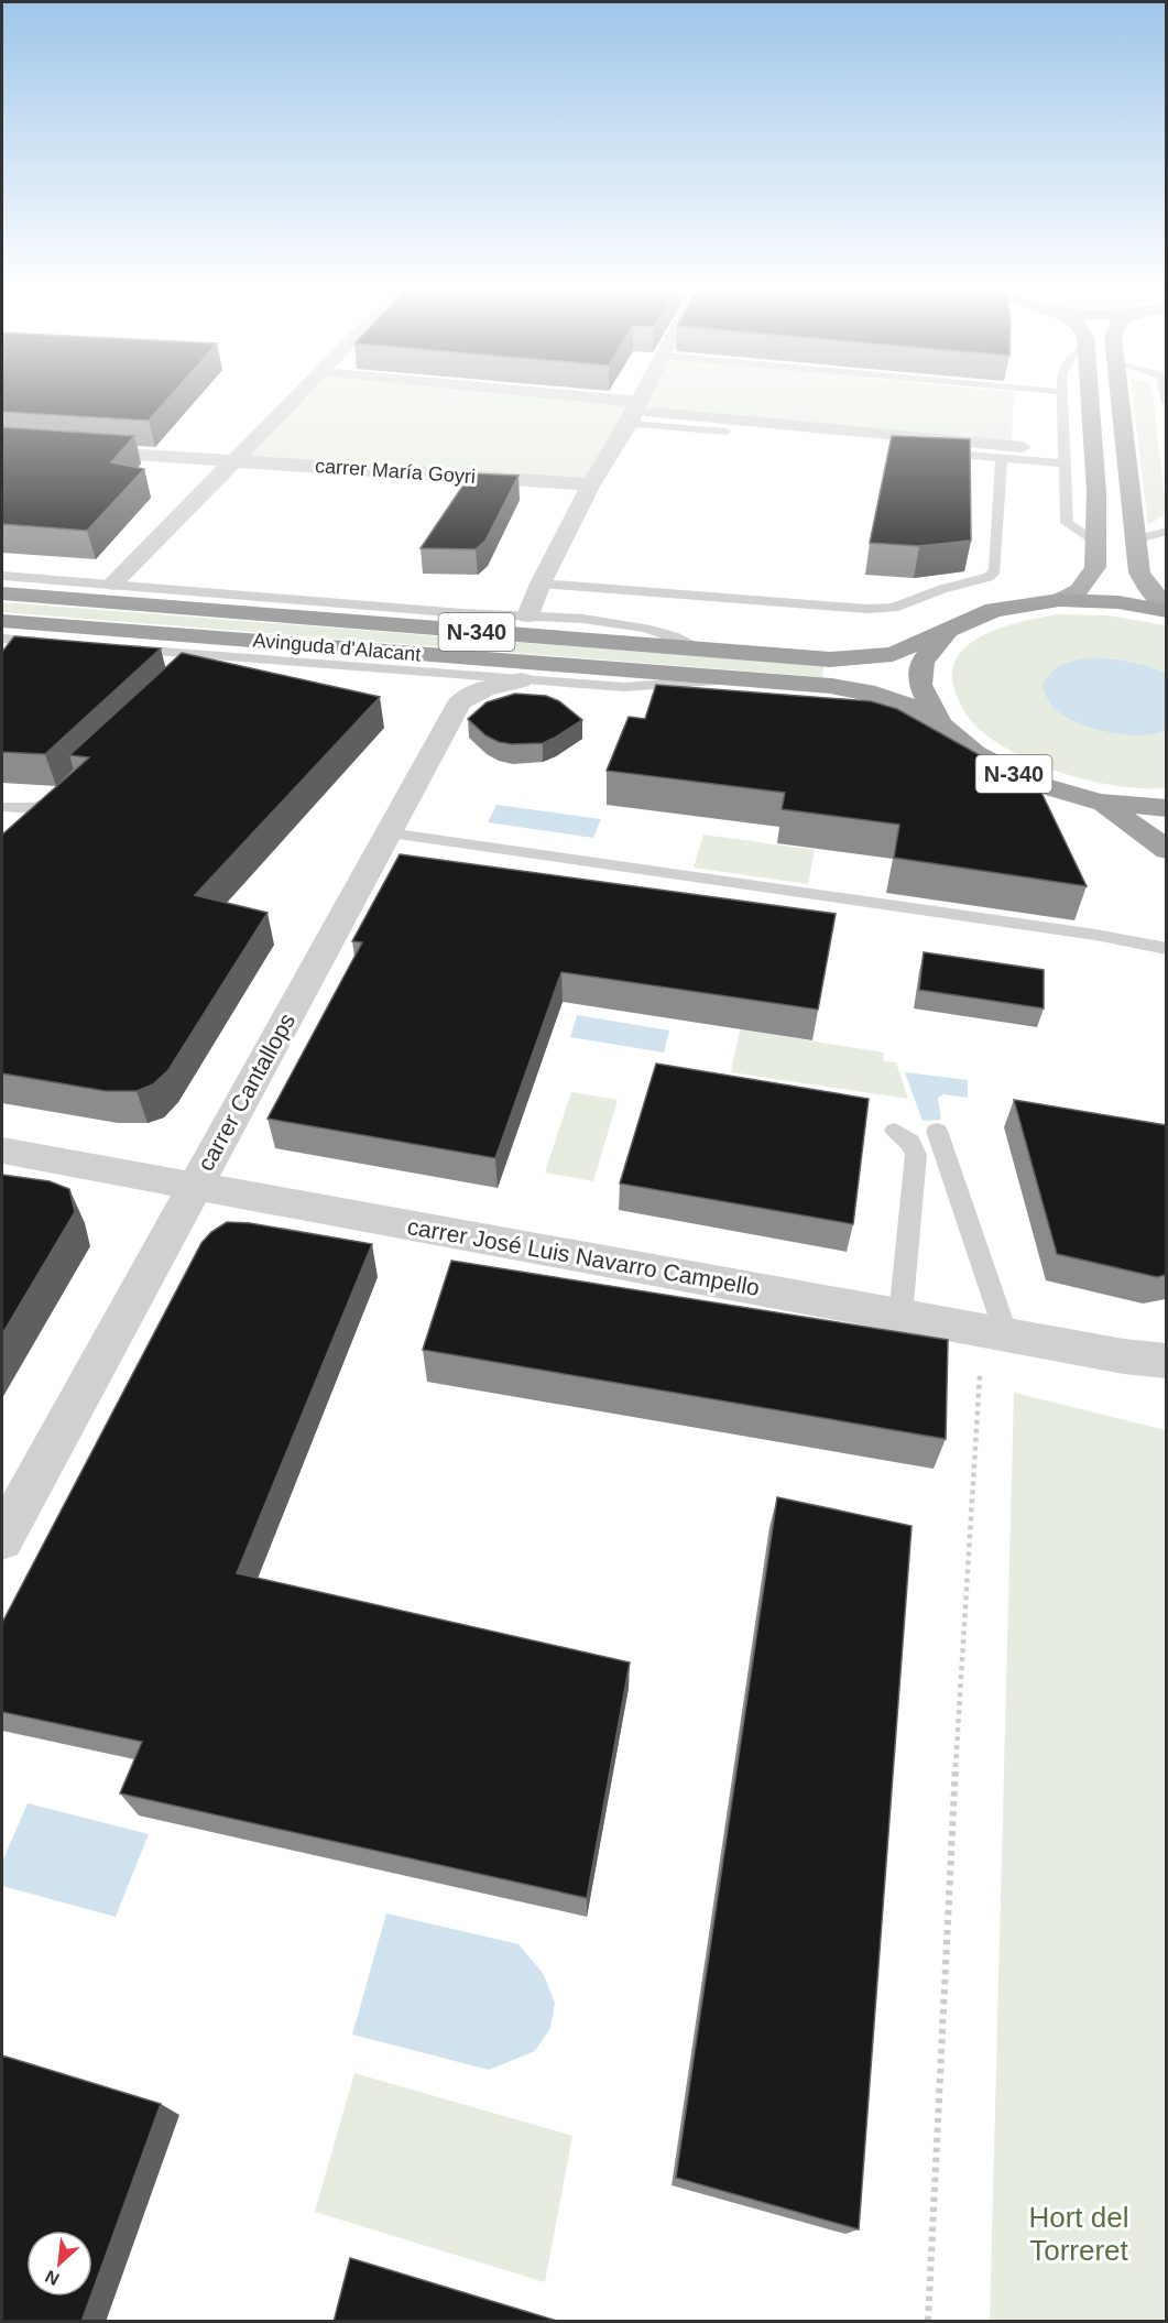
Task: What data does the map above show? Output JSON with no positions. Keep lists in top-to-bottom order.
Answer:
{
  "streets": {
    "highway": ["N-340", "Avinguda d'Alacant"],
    "street": ["carrer María Goyri", "carrer Cantallops", "carrer José Luis Navarro Campello"]
  },
  "crossings": [
    ["N-340", "Avinguda d'Alacant"],
    ["Avinguda d'Alacant", "carrer Cantallops"],
    ["carrer Cantallops", "carrer José Luis Navarro Campello"]
  ],
  "parks": ["Hort del Torreret"],
  "north": "bottom left"
}
